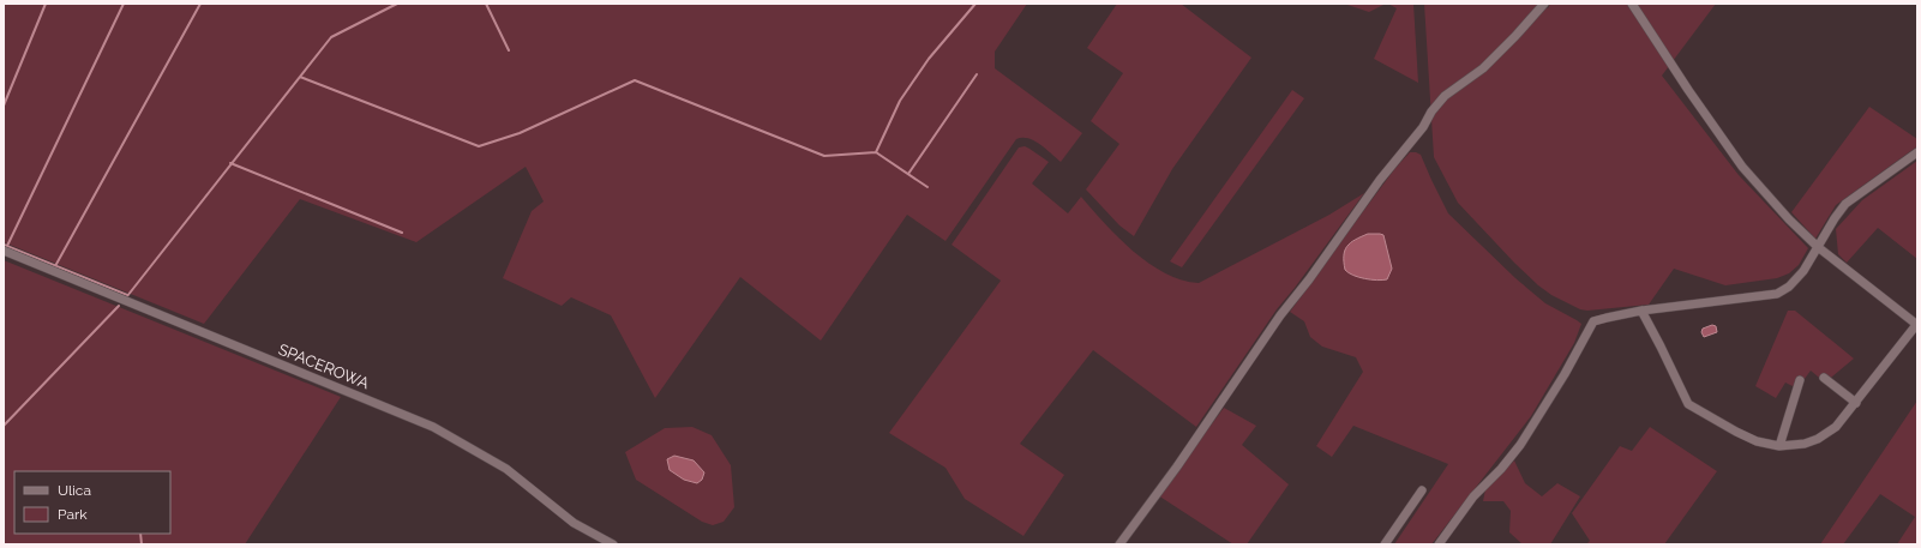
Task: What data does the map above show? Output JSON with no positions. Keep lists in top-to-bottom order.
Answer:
{
  "streets": {
    "street": ["SPACEROWA"]
  },
  "legend": ["Ulica", "Park"]
}
